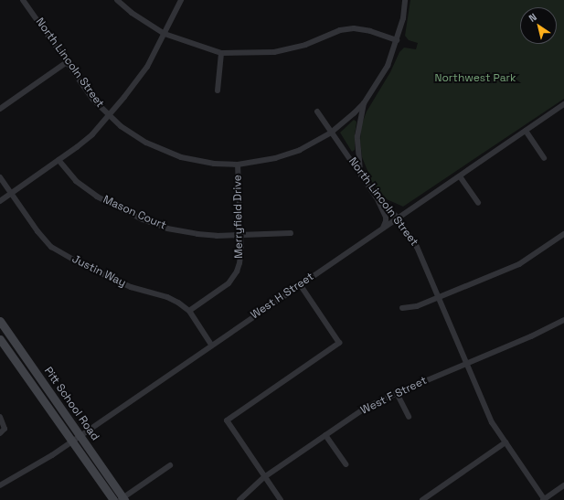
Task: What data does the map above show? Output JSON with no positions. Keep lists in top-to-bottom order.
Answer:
{
  "streets": {
    "main road": ["Pitt School Road"],
    "street": [
      "North Lincoln Street",
      "Mason Court",
      "Merryfield Drive",
      "Justin Way",
      "West H Street",
      "West F Street"
    ]
  },
  "crossings": [
    ["North Lincoln Street", "Merryfield Drive"],
    ["North Lincoln Street", "West H Street"],
    ["North Lincoln Street", "West F Street"],
    ["Mason Court", "Merryfield Drive"],
    ["Merryfield Drive", "Justin Way"],
    ["Justin Way", "West H Street"],
    ["West H Street", "Pitt School Road"]
  ],
  "parks": ["Northwest Park"],
  "north": "top left"
}
